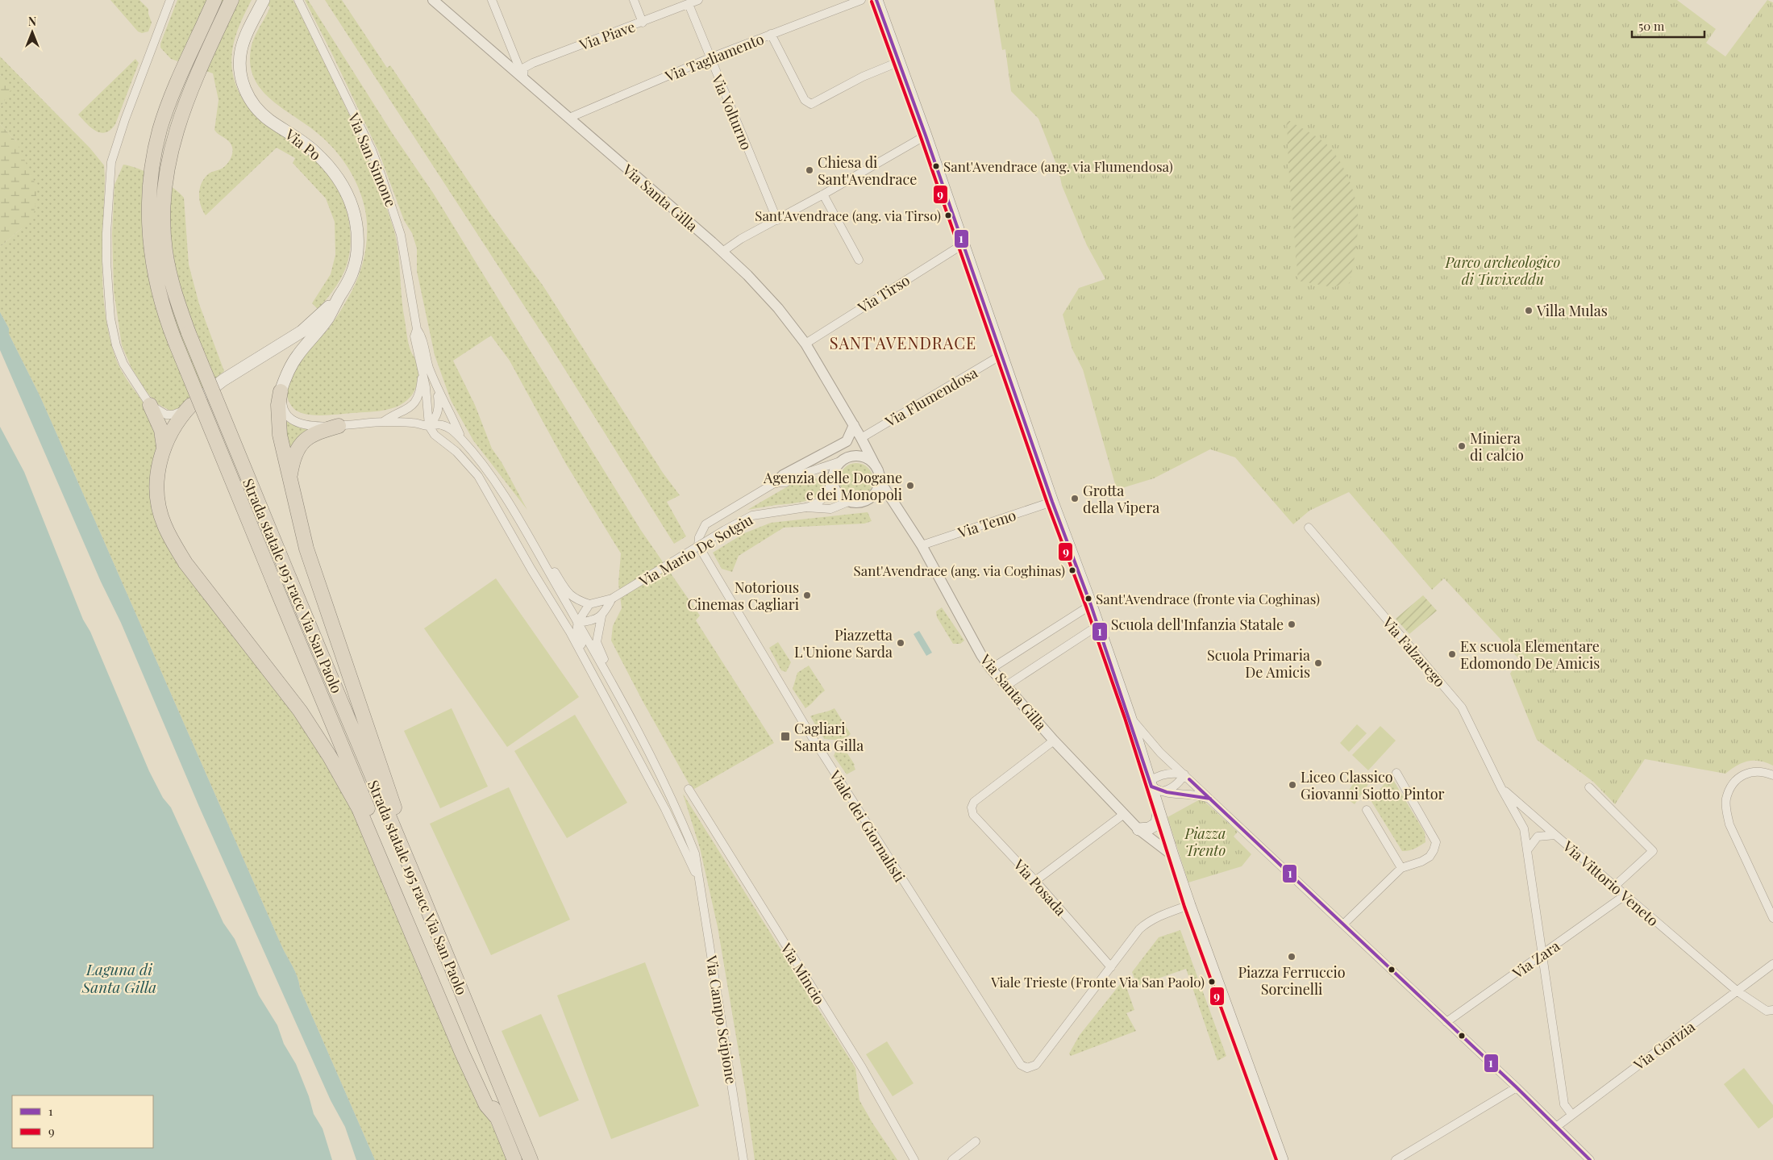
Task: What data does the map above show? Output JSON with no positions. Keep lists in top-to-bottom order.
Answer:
{
  "streets": {
    "highway": ["Strada statale 195 racc Via San Paolo"],
    "main road": ["Via Po"],
    "street": [
      "Via Piave",
      "Via Tagliamento",
      "Via Volturno",
      "Via San Simone",
      "Via Santa Gilla",
      "Via Tirso",
      "Via Flumendosa",
      "Via Temo",
      "Via Mario De Sotgiu",
      "Via Falzarego",
      "Viale dei Giornalisti",
      "Via Vittorio Veneto",
      "Via Posada",
      "Via Zara",
      "Via Mincio",
      "Via Campo Scipione",
      "Via Gorizia"
    ]
  },
  "crossings": [
    ["Via Piave", "Via Volturno"],
    ["Via Piave", "Via Santa Gilla"],
    ["Via Tagliamento", "Via Volturno"],
    ["Via Tagliamento", "Via Santa Gilla"],
    ["Via San Simone", "Via Campo Scipione"],
    ["Via Santa Gilla", "Via Tirso"],
    ["Via Santa Gilla", "Via Flumendosa"],
    ["Via Santa Gilla", "Via Temo"],
    ["Via Santa Gilla", "Via Mario De Sotgiu"],
    ["Via Santa Gilla", "Viale dei Giornalisti"],
    ["Via Santa Gilla", "Via Posada"],
    ["Via Mario De Sotgiu", "Viale dei Giornalisti"],
    ["Via Mario De Sotgiu", "Via Campo Scipione"],
    ["Via Falzarego", "Via Vittorio Veneto"],
    ["Viale dei Giornalisti", "Via Posada"],
    ["Via Vittorio Veneto", "Via Zara"],
    ["Via Vittorio Veneto", "Via Gorizia"]
  ],
  "districts": ["SANT'AVENDRACE"],
  "water": ["Laguna di Santa Gilla"],
  "parks": ["Parco archeologico di Tuvixeddu", "Piazza Trento"],
  "places": {
    "other": [
      "Sant'Avendrace (ang. via Flumendosa)",
      "Chiesa di Sant'Avendrace",
      "Sant'Avendrace (ang. via Tirso)",
      "Villa Mulas",
      "Miniera di calcio",
      "Agenzia delle Dogane e dei Monopoli",
      "Grotta della Vipera",
      "Sant'Avendrace (ang. via Coghinas)",
      "Notorious Cinemas Cagliari",
      "Sant'Avendrace (fronte via Coghinas)",
      "Scuola dell'Infanzia Statale",
      "Piazzetta L'Unione Sarda",
      "Ex scuola Elementare Edomondo De Amicis",
      "Scuola Primaria De Amicis",
      "Liceo Classico Giovanni Siotto Pintor",
      "Piazza Ferruccio Sorcinelli",
      "Viale Trieste (Fronte Via San Paolo)"
    ],
    "transit": ["Cagliari Santa Gilla"]
  },
  "lines": ["transit line 1", "transit line 9"],
  "legend": ["1", "9"],
  "scale_bar": "50 m",
  "north": "top"
}
